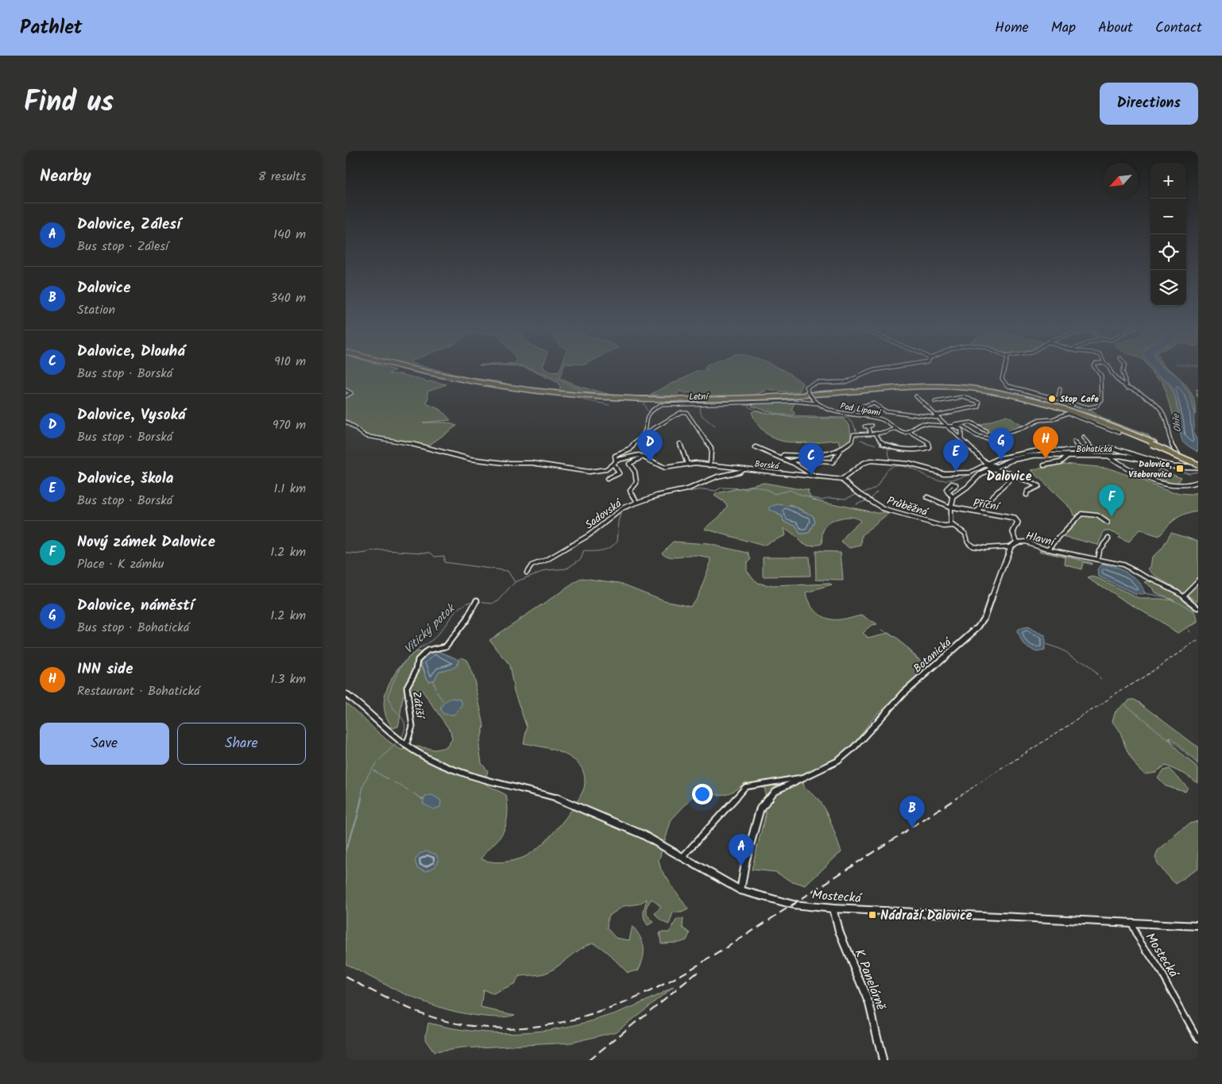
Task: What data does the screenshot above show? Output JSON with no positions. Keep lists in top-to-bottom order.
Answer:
{
  "streets": {
    "street": [
      "Letní",
      "Pod Lipami",
      "Bohatická",
      "Borská",
      "Příční",
      "Průběžná",
      "Sadovská",
      "Hlavní",
      "Botanická",
      "Zátiší",
      "Mostecká",
      "K Panelárně"
    ]
  },
  "crossings": [
    ["Letní", "Pod Lipami"],
    ["Borská", "Průběžná"],
    ["Borská", "Sadovská"],
    ["Příční", "Hlavní"],
    ["Průběžná", "Hlavní"],
    ["Hlavní", "Botanická"],
    ["Botanická", "Mostecká"],
    ["Zátiší", "Mostecká"],
    ["Mostecká", "K Panelárně"]
  ],
  "districts": ["Dalovice"],
  "water": ["Ohře", "Vitický potok"],
  "places": {
    "other": ["Stop Cafe"],
    "transit": ["Dalovice, Všeborovice", "Nádraží Dalovice"]
  },
  "north": "bottom left",
  "page": {
    "header": "Pathlet",
    "nav": [
      "Home",
      "Map",
      "About",
      "Contact"
    ],
    "title": "Find us",
    "buttons": [
      "Directions",
      ["Save", "Share"]
    ],
    "heading": ["Nearby", "8 results"],
    "map_buttons": ["+", "−"],
    "list": [
      {
        "mark": "A",
        "name": "Dalovice, Zálesí",
        "note": "Bus stop · Zálesí",
        "value": "140 m"
      },
      {
        "mark": "B",
        "name": "Dalovice",
        "note": "Station",
        "value": "340 m"
      },
      {
        "mark": "C",
        "name": "Dalovice, Dlouhá",
        "note": "Bus stop · Borská",
        "value": "910 m"
      },
      {
        "mark": "D",
        "name": "Dalovice, Vysoká",
        "note": "Bus stop · Borská",
        "value": "970 m"
      },
      {
        "mark": "E",
        "name": "Dalovice, škola",
        "note": "Bus stop · Borská",
        "value": "1.1 km"
      },
      {
        "mark": "F",
        "name": "Nový zámek Dalovice",
        "note": "Place · K zámku",
        "value": "1.2 km"
      },
      {
        "mark": "G",
        "name": "Dalovice, náměstí",
        "note": "Bus stop · Bohatická",
        "value": "1.2 km"
      },
      {
        "mark": "H",
        "name": "INN side",
        "note": "Restaurant · Bohatická",
        "value": "1.3 km"
      }
    ],
    "pins": [
      "H",
      "G",
      "D",
      "E",
      "C",
      "F",
      "B",
      "A"
    ]
  }
}
